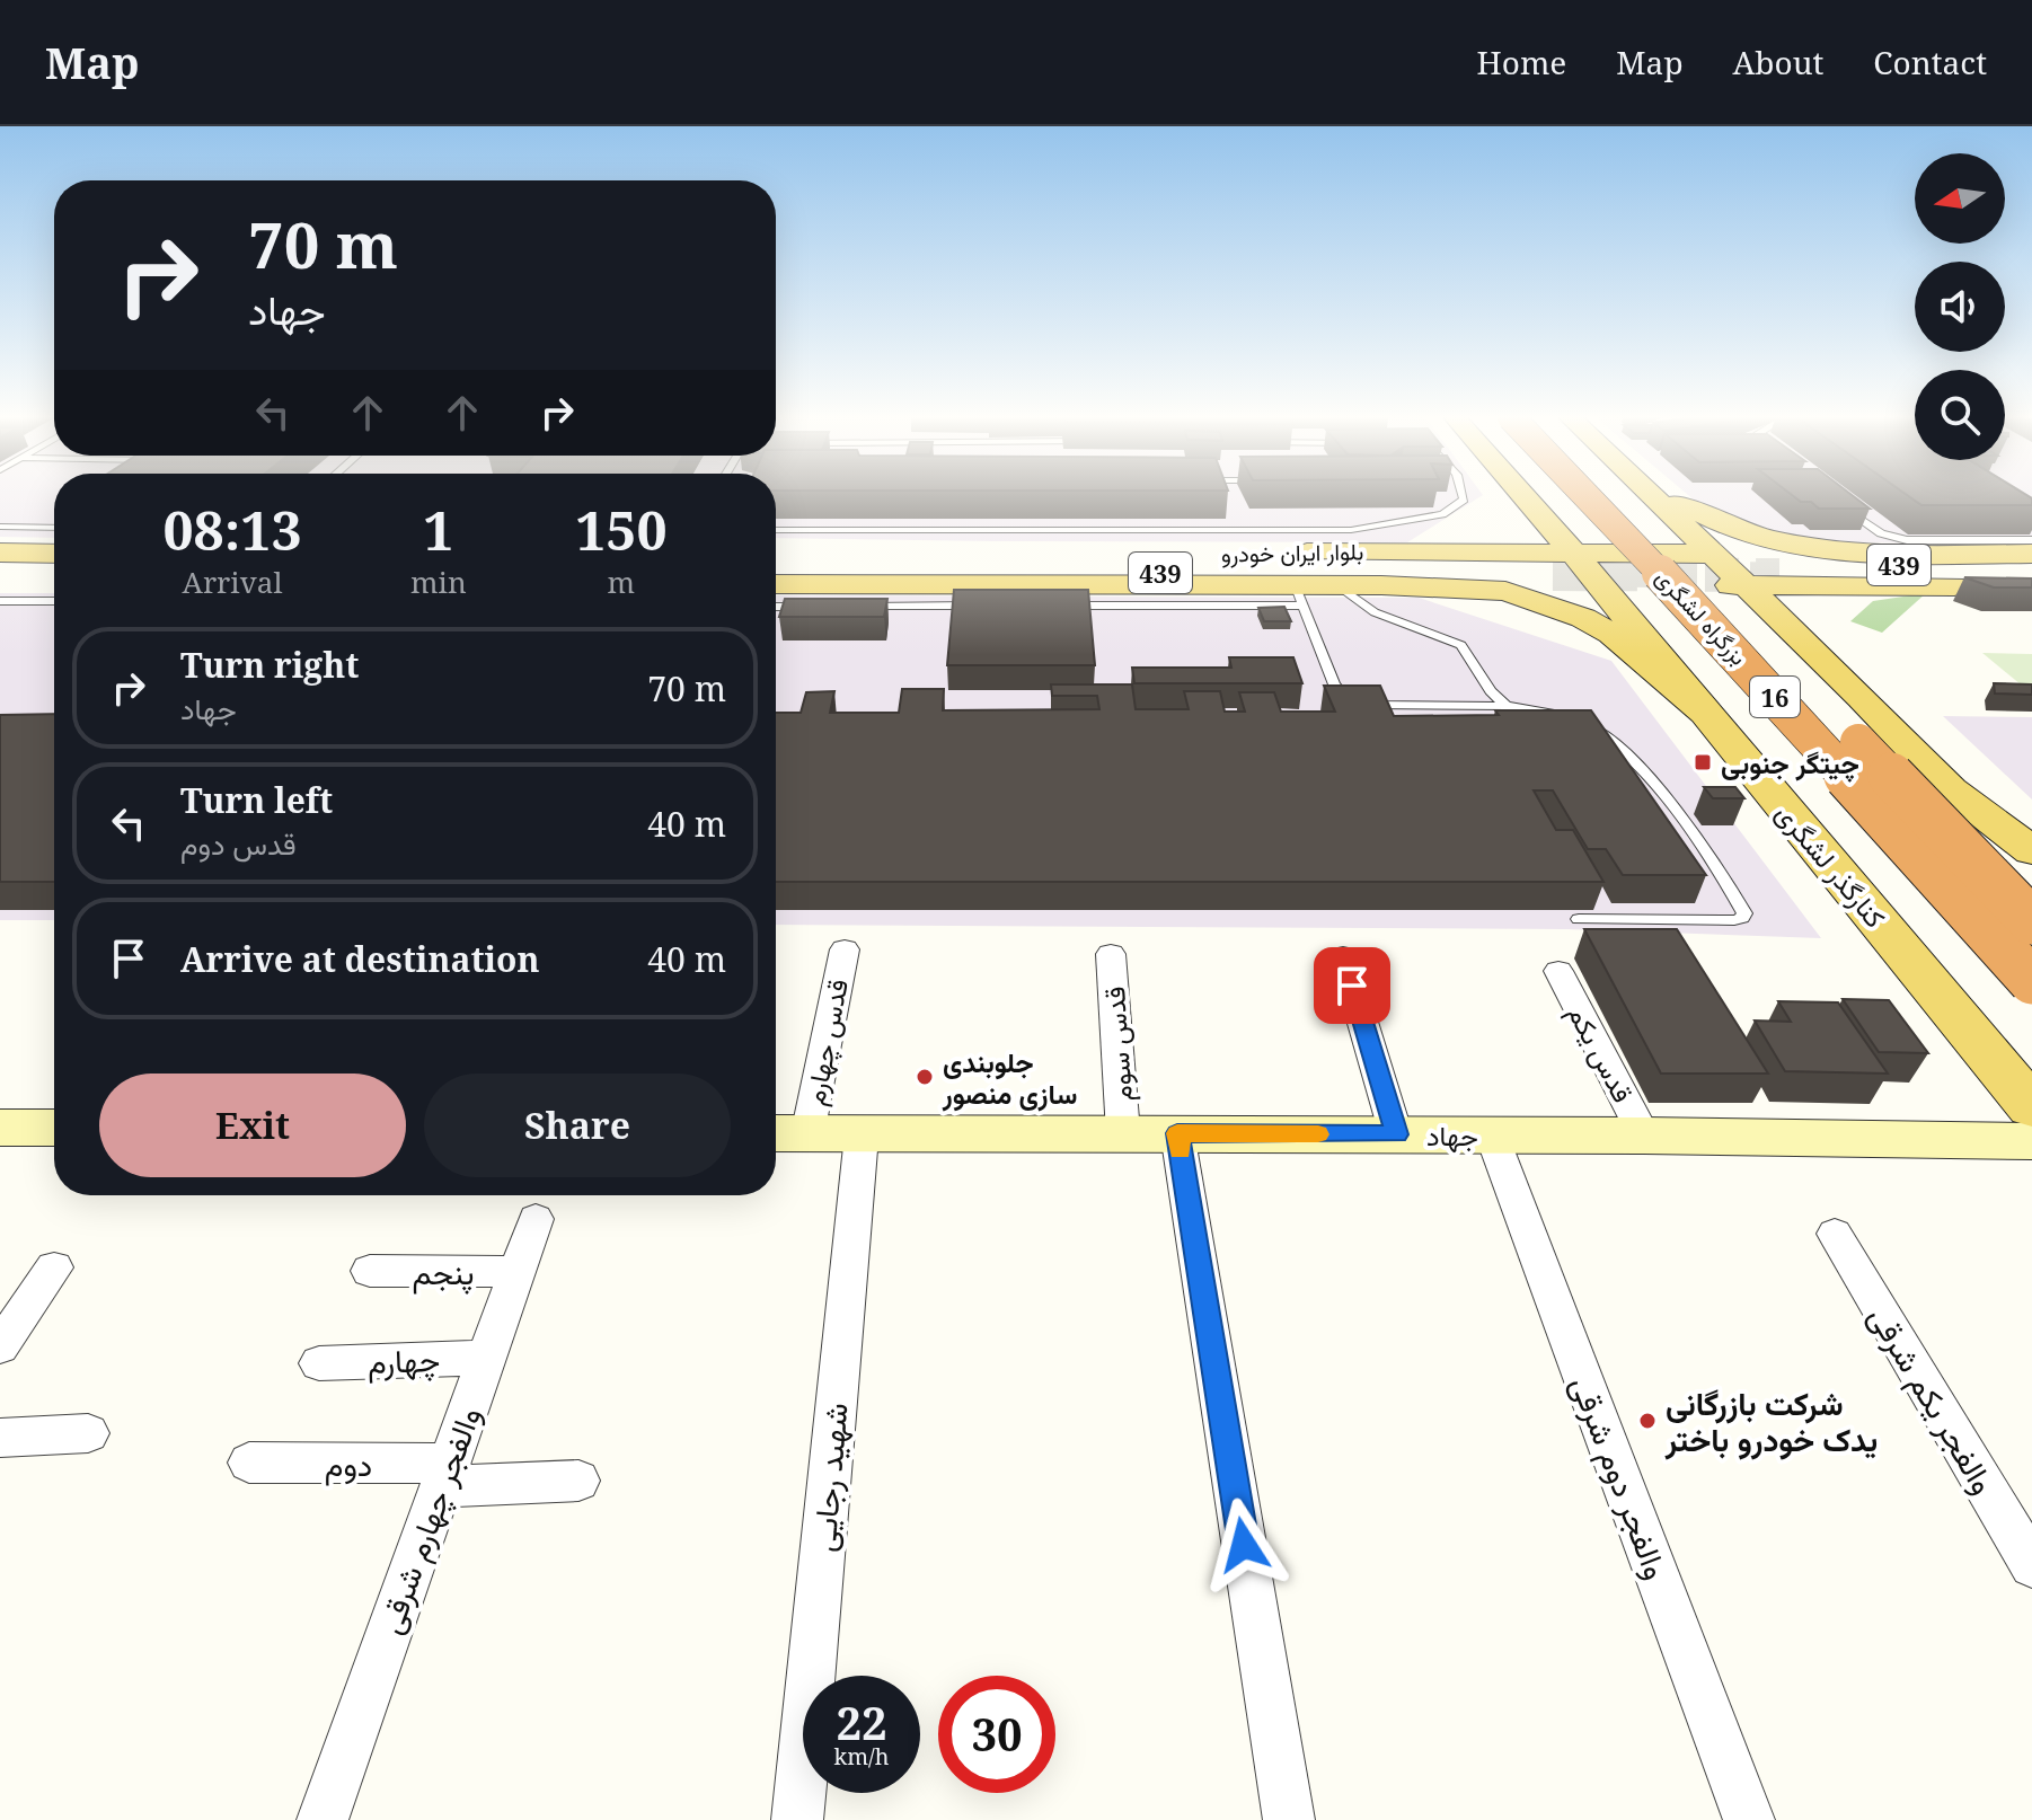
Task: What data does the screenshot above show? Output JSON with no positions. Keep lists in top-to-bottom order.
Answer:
{
  "streets": {
    "highway": ["بزرگراه لشگری", "16"],
    "main road": ["بلوار ایران خودرو", "439", "کنارگذر لشگری"],
    "street": [
      "قدس چهارم",
      "قدس سوم",
      "قدس یکم",
      "جهاد",
      "پنجم",
      "چهارم",
      "والفجر یکم شرقی",
      "دوم",
      "شهید رجایی",
      "والفجر دوم شرقی",
      "والفجر چهارم شرقی"
    ]
  },
  "crossings": [
    ["بلوار ایران خودرو", "کنارگذر لشگری"],
    ["439", "کنارگذر لشگری"],
    ["قدس چهارم", "جهاد"],
    ["قدس سوم", "جهاد"],
    ["قدس یکم", "جهاد"],
    ["جهاد", "شهید رجایی"],
    ["جهاد", "والفجر دوم شرقی"],
    ["پنجم", "والفجر چهارم شرقی"],
    ["چهارم", "والفجر چهارم شرقی"],
    ["دوم", "والفجر چهارم شرقی"]
  ],
  "places": {
    "transit": ["چیتگر جنوبی"],
    "other": ["جلوبندی سازی منصور", "شرکت بازرگانی یدک خودرو باختر"]
  },
  "north": "left",
  "page": {
    "header": "Map",
    "nav": [
      "Home",
      "Map",
      "About",
      "Contact"
    ],
    "turn": ["70 m", "جهاد"],
    "eta": [
      "08:13",
      "Arrival",
      "1",
      "min",
      "150",
      "m"
    ],
    "list": [
      {
        "name": "Turn right",
        "note": "جهاد",
        "value": "70 m"
      },
      {
        "name": "Turn left",
        "note": "قدس دوم",
        "value": "40 m"
      },
      {
        "name": "Arrive at destination",
        "value": "40 m"
      }
    ],
    "buttons": ["Exit", "Share"],
    "speed": "22 km/h",
    "limit": "30"
  }
}
